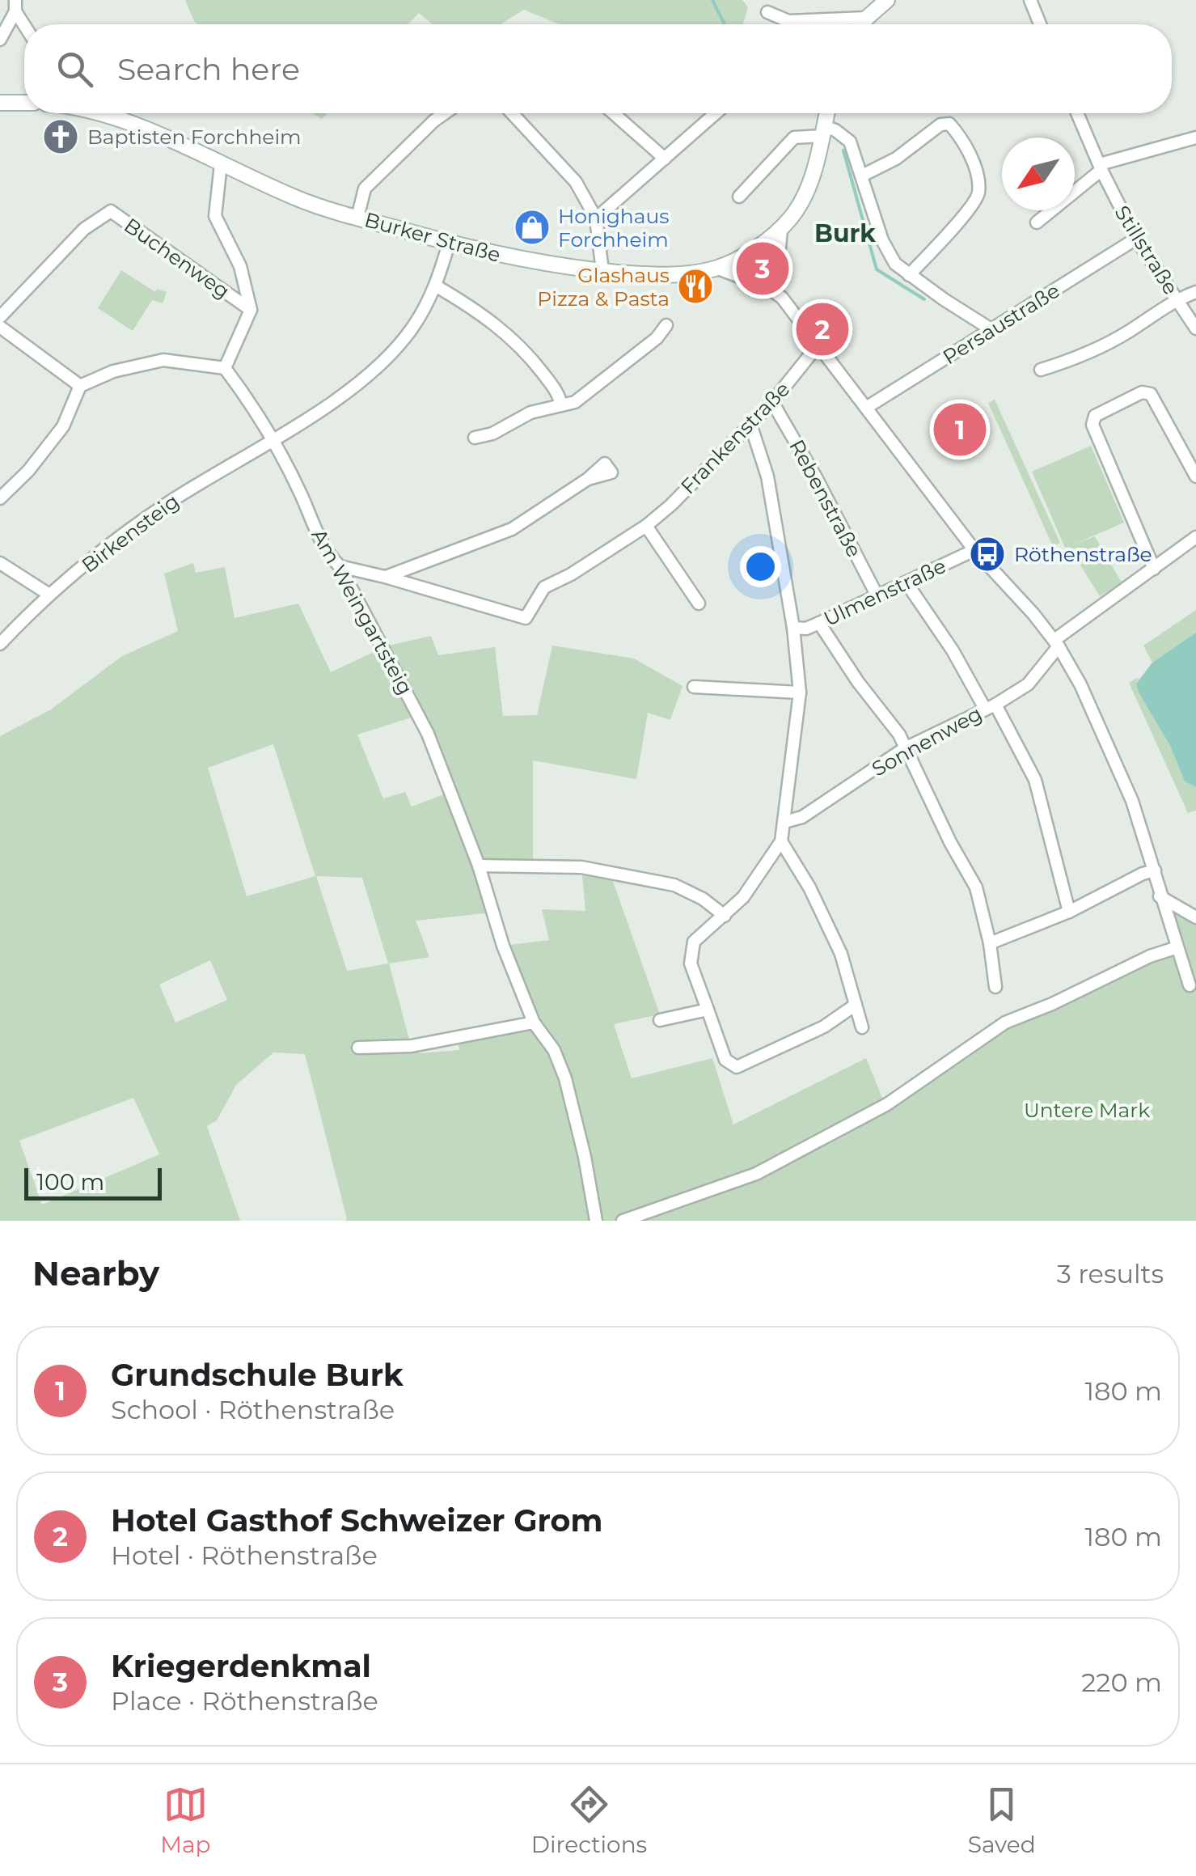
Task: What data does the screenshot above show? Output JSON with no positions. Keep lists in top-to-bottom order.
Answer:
{
  "streets": {
    "main road": ["Burker Straße"],
    "street": [
      "Stillstraße",
      "Buchenweg",
      "Persaustraße",
      "Frankenstraße",
      "Rebenstraße",
      "Birkensteig",
      "Ulmenstraße",
      "Am Weingartsteig",
      "Sonnenweg"
    ]
  },
  "crossings": [
    ["Burker Straße", "Birkensteig"],
    ["Stillstraße", "Persaustraße"],
    ["Frankenstraße", "Rebenstraße"],
    ["Frankenstraße", "Am Weingartsteig"],
    ["Rebenstraße", "Ulmenstraße"],
    ["Birkensteig", "Am Weingartsteig"]
  ],
  "districts": ["Burk"],
  "parks": ["Untere Mark"],
  "places": {
    "church": ["Baptisten Forchheim"],
    "shop": ["Honighaus Forchheim"],
    "restaurant": ["Glashaus Pizza & Pasta"],
    "bus stop": ["Röthenstraße"]
  },
  "scale_bar": "100 m",
  "north": "bottom left",
  "page": {
    "search": "Search here",
    "pins": ["3", "2", "1"],
    "scale": "100 m",
    "heading": ["Nearby", "3 results"],
    "list": [
      {
        "mark": "1",
        "name": "Grundschule Burk",
        "note": "School · Röthenstraße",
        "value": "180 m"
      },
      {
        "mark": "2",
        "name": "Hotel Gasthof Schweizer Grom",
        "note": "Hotel · Röthenstraße",
        "value": "180 m"
      },
      {
        "mark": "3",
        "name": "Kriegerdenkmal",
        "note": "Place · Röthenstraße",
        "value": "220 m"
      }
    ],
    "nav": ["Map", "Directions", "Saved"]
  }
}
